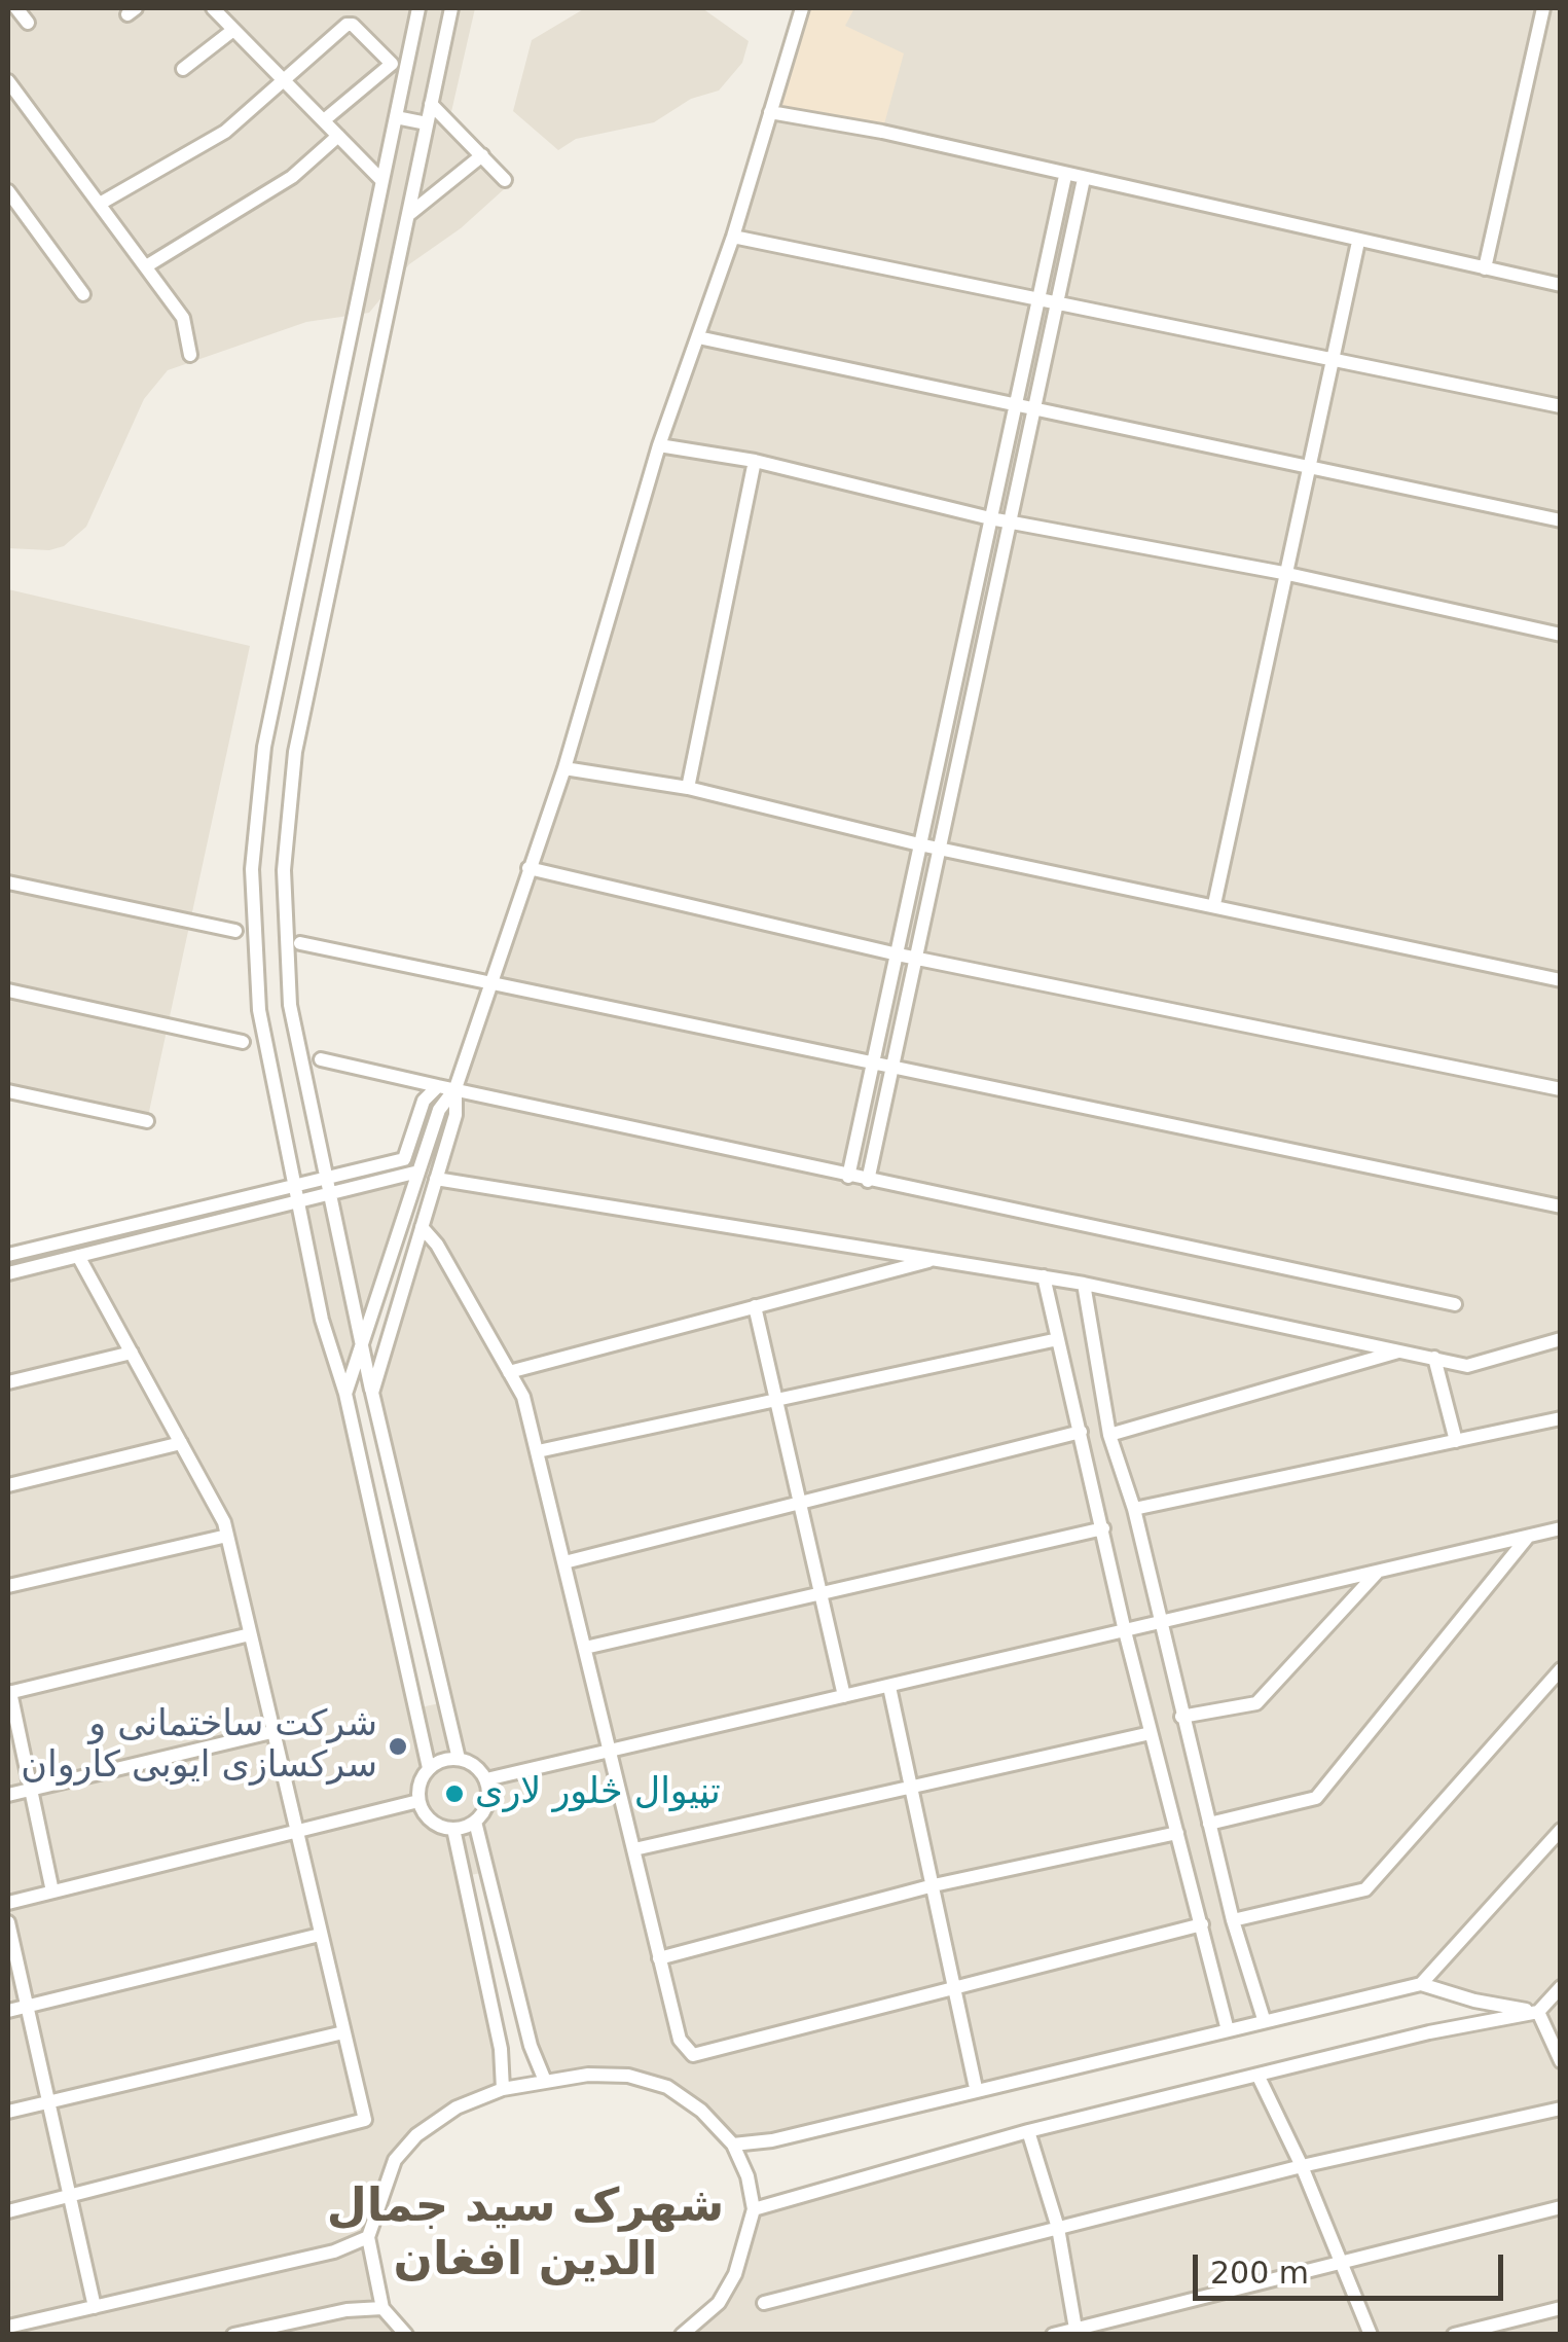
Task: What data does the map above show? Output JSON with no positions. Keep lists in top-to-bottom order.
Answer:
{
  "districts": ["شهرک سید جمال الدین افغان"],
  "places": ["شرکت ساختمانی و سرکسازی ایوبی کاروان", "تڼیوال څلور لاری"],
  "scale_bar": "200 m"
}
